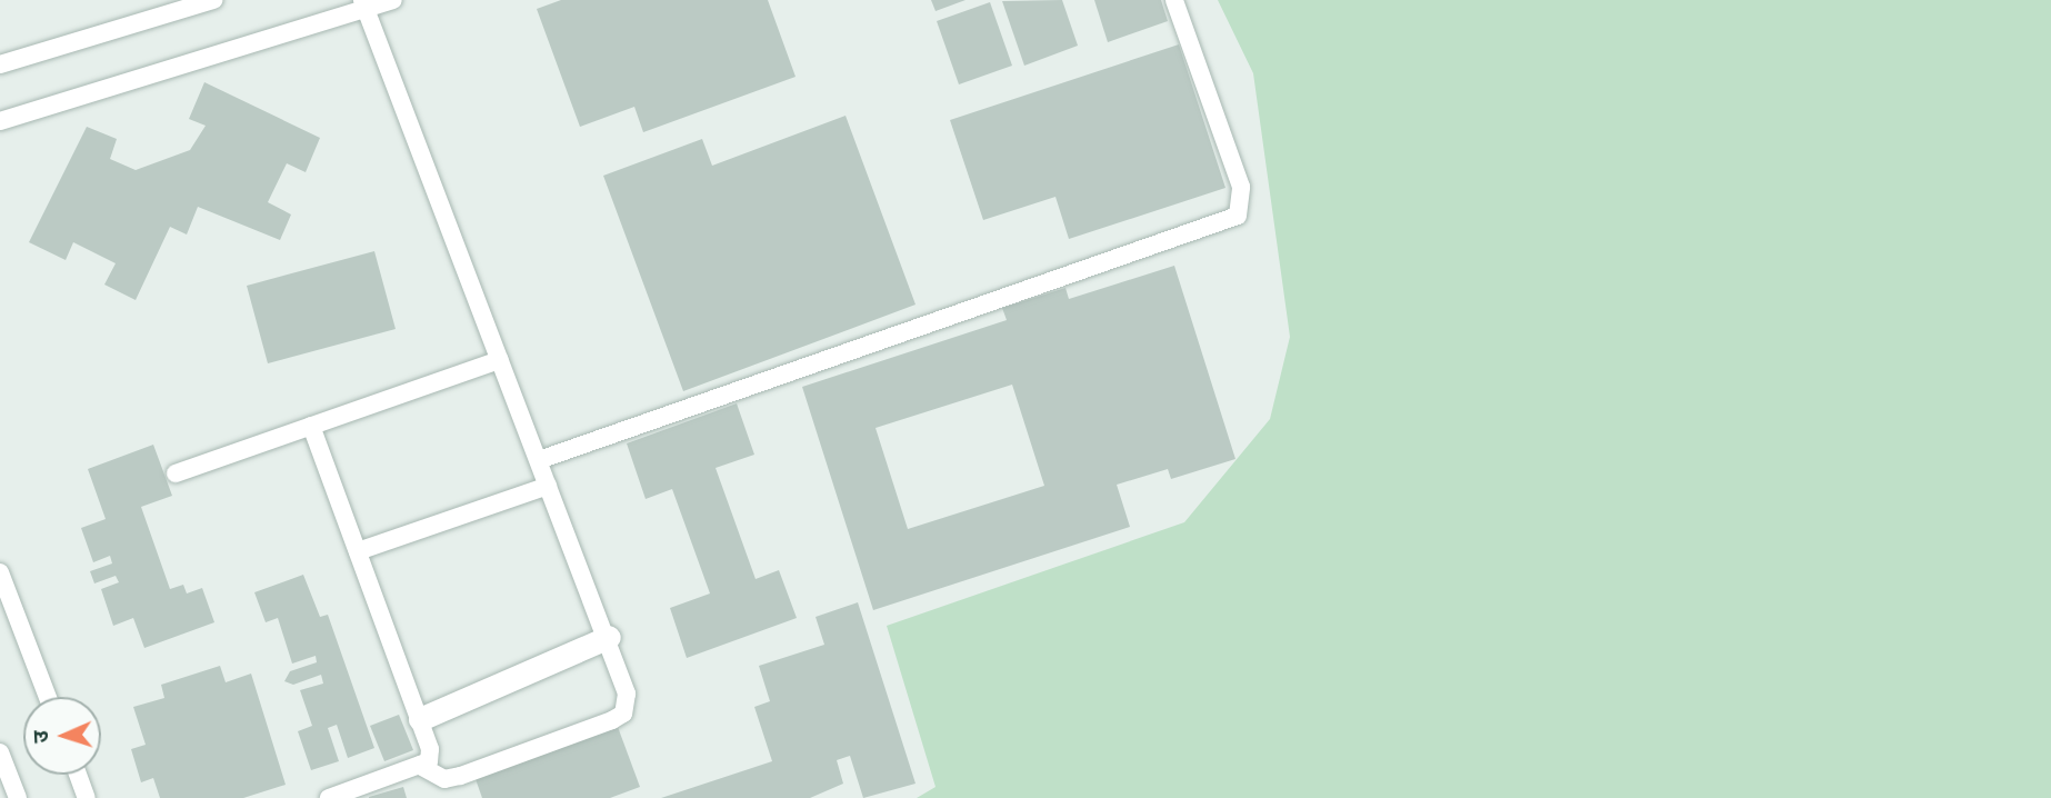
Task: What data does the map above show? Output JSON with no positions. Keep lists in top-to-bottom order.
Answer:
{
  "north": "left"
}
